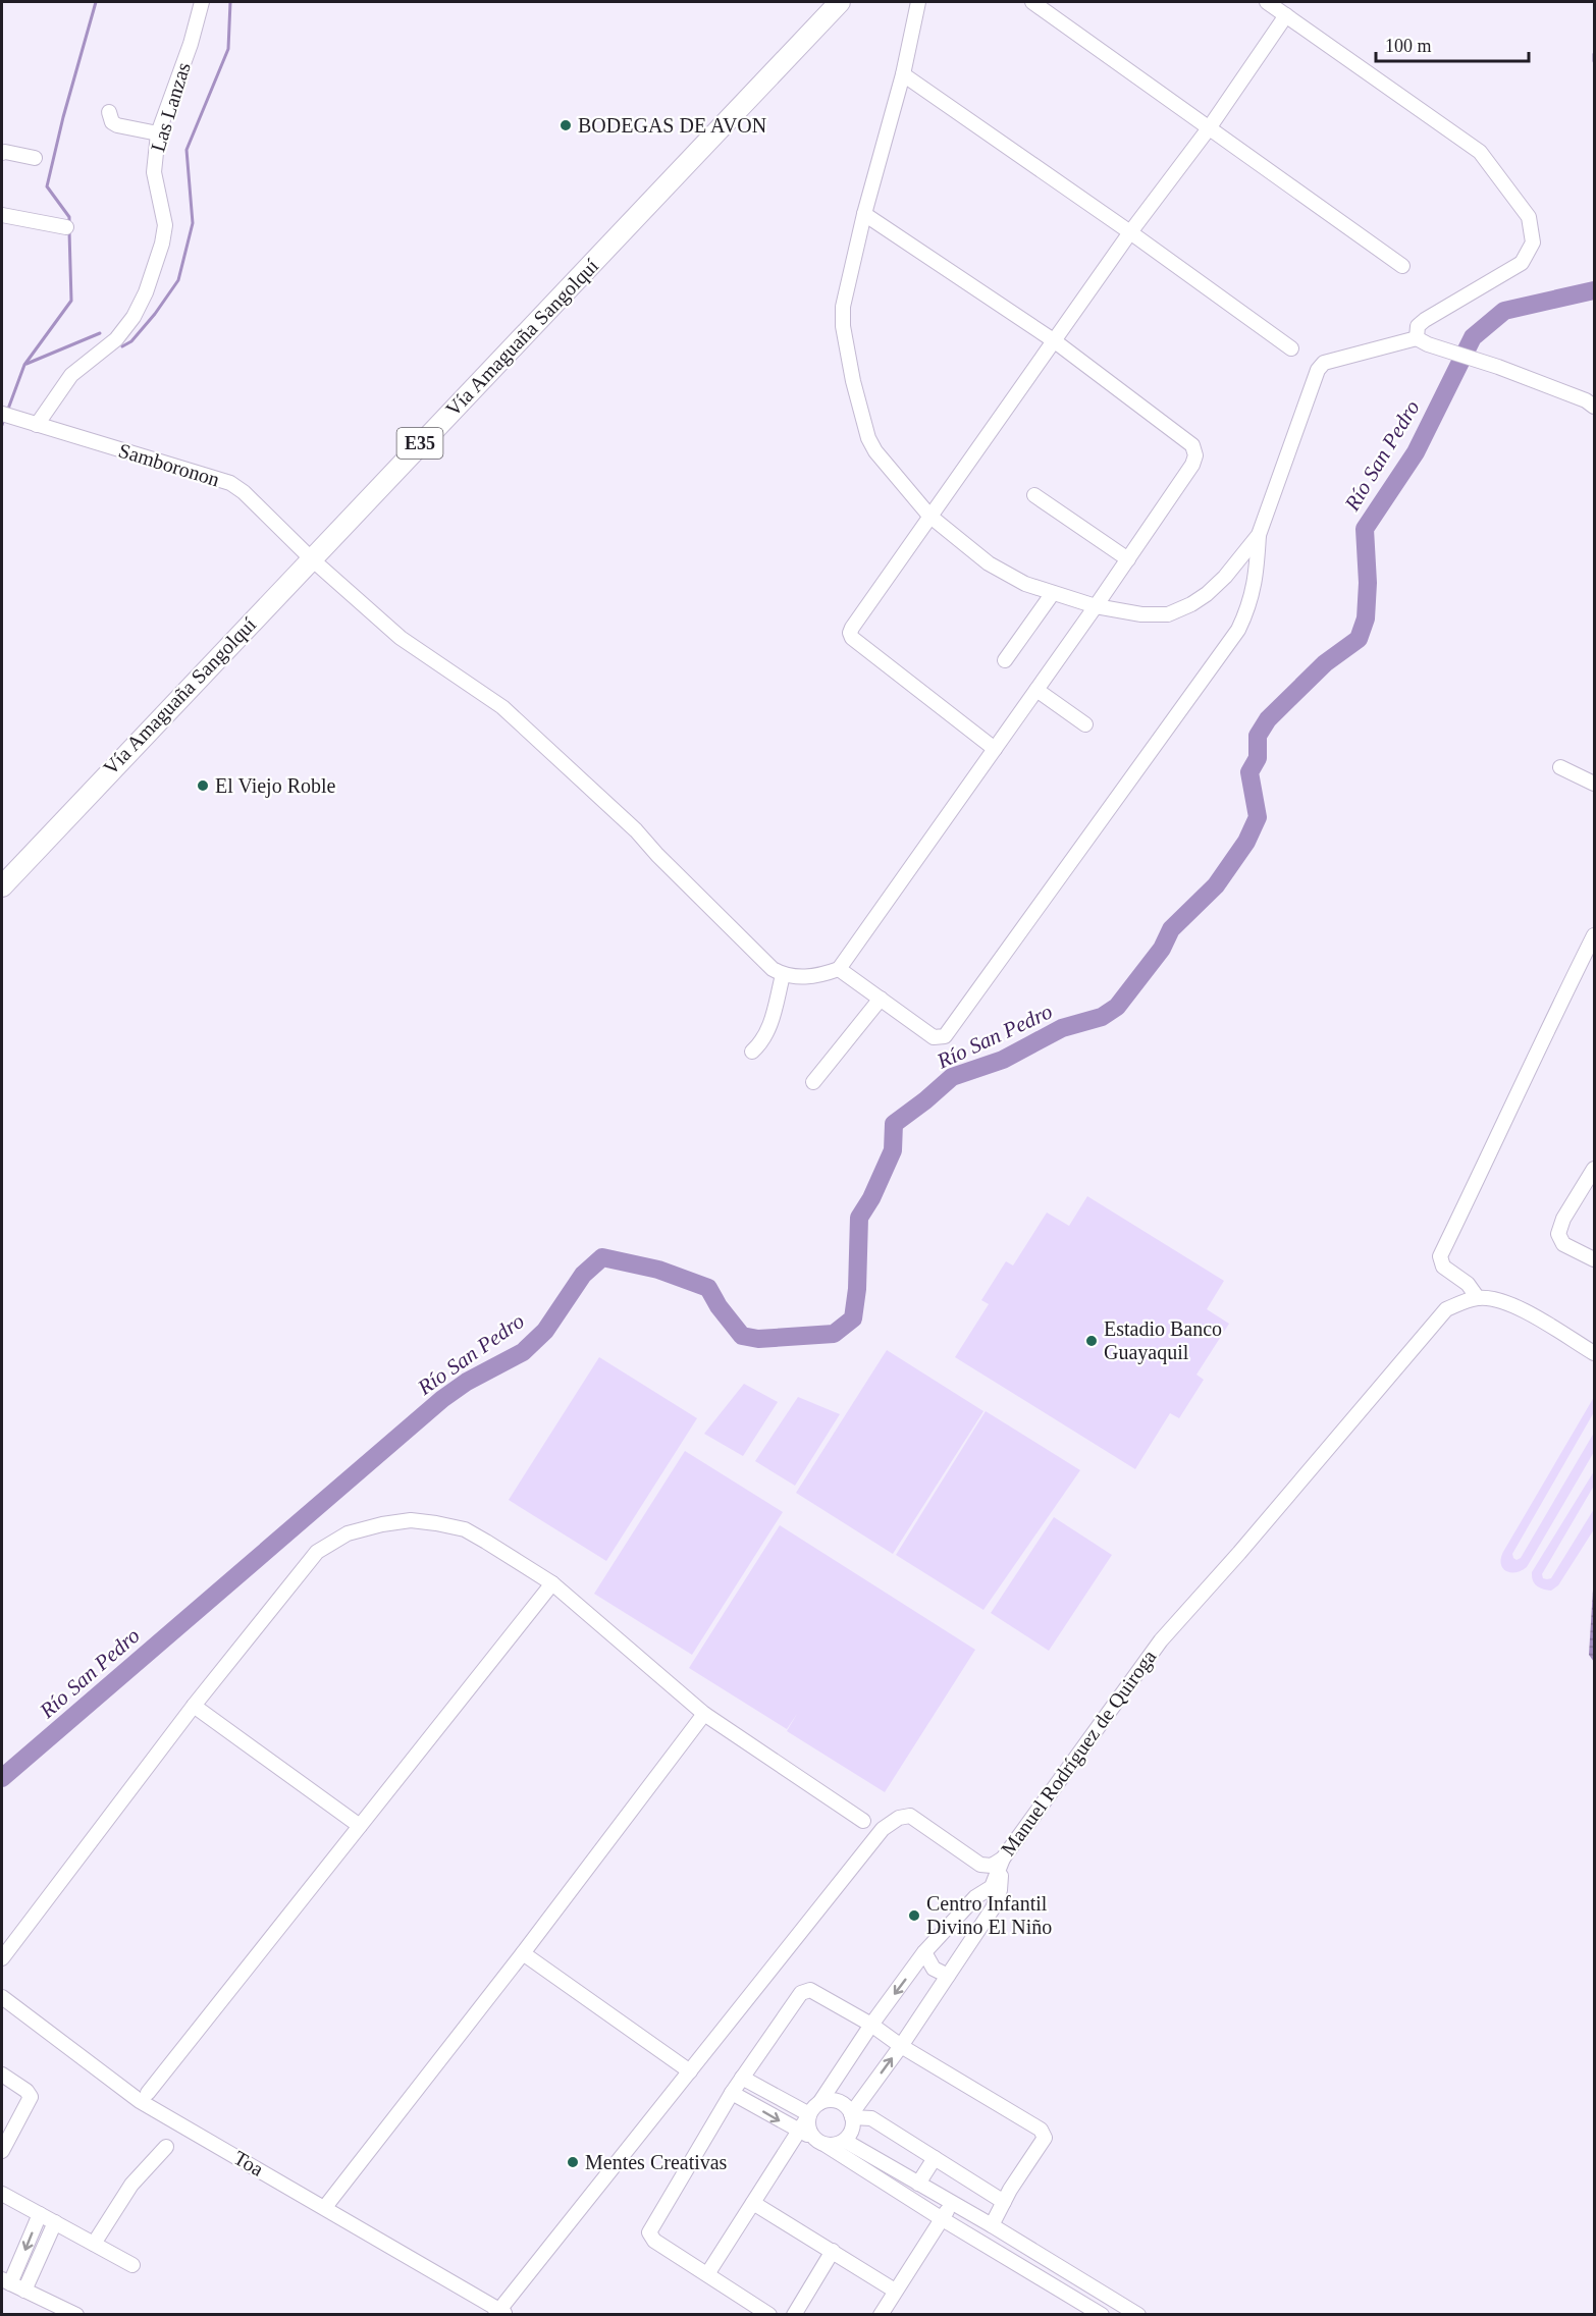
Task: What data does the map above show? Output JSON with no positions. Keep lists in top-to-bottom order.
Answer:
{
  "streets": {
    "highway": ["Vía Amaguaña Sangolquí", "E35"],
    "street": [
      "Las Lanzas",
      "Samboronon",
      "Manuel Rodríguez de Quiroga",
      "Toa"
    ]
  },
  "crossings": [
    ["Las Lanzas", "Samboronon"],
    ["Vía Amaguaña Sangolquí", "Samboronon"],
    ["Manuel Rodríguez de Quiroga", "Toa"]
  ],
  "water": ["Río San Pedro"],
  "places": [
    "BODEGAS DE AVON",
    "El Viejo Roble",
    "Estadio Banco Guayaquil",
    "Centro Infantil Divino El Niño",
    "Mentes Creativas"
  ],
  "scale_bar": "100 m"
}
